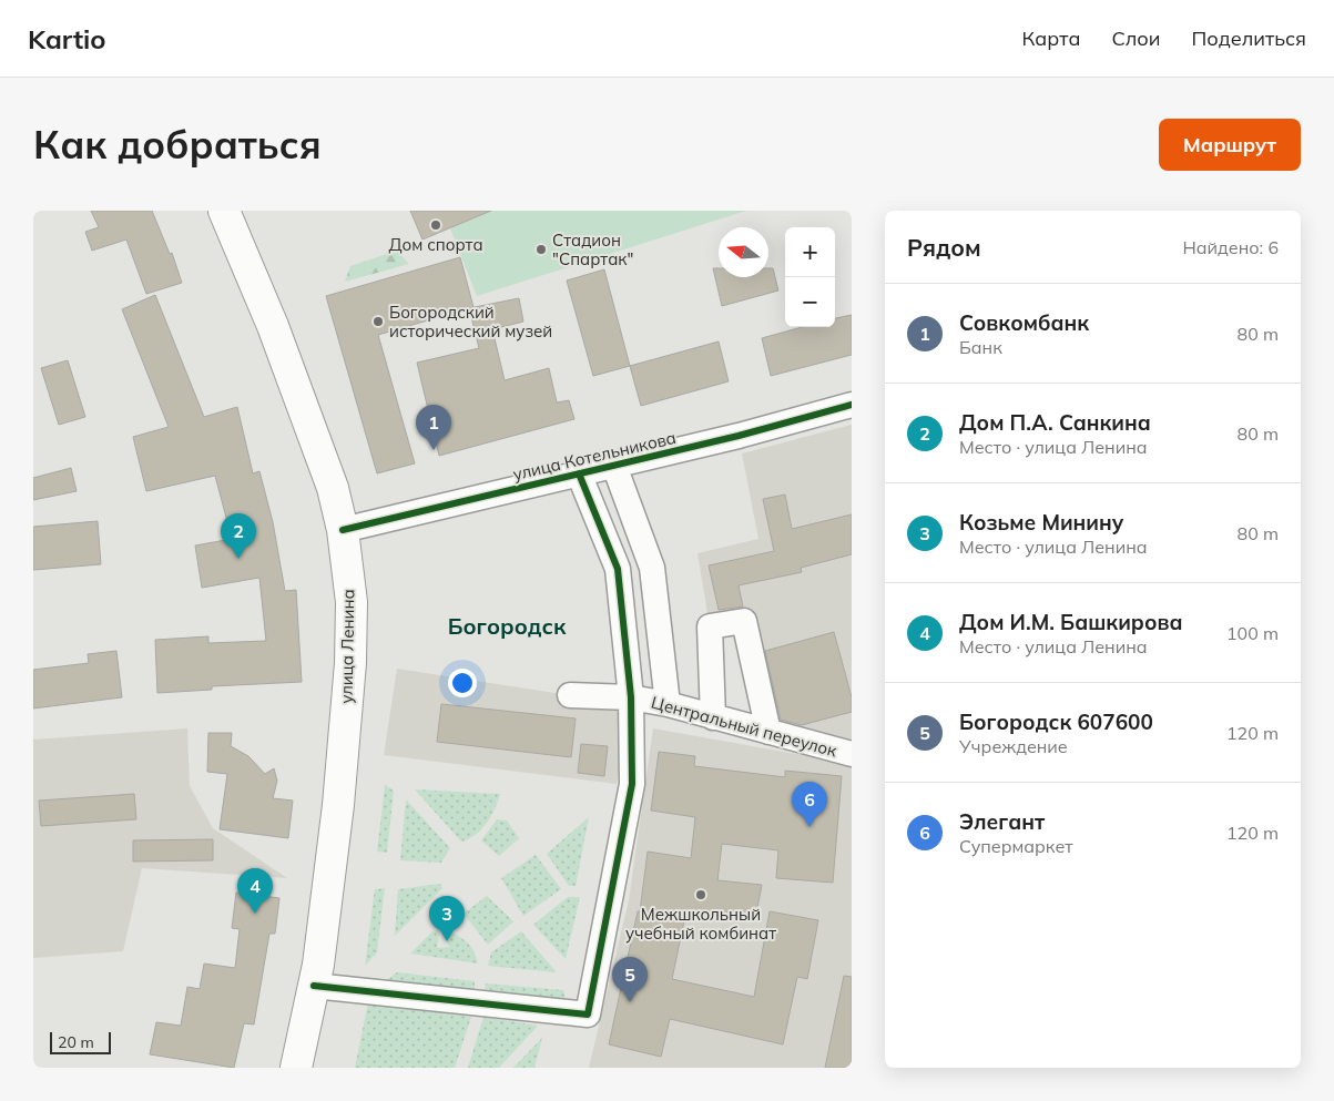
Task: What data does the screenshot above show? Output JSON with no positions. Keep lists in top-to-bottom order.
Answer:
{
  "streets": {
    "main road": ["улица Ленина"],
    "street": ["улица Котельникова", "Центральный переулок"]
  },
  "crossings": [
    ["улица Котельникова", "улица Ленина"]
  ],
  "districts": ["Богородск"],
  "places": [
    "Дом спорта",
    "Стадион \"Спартак\"",
    "Богородский исторический музей",
    "Межшкольный учебный комбинат"
  ],
  "scale_bar": "20 m",
  "north": "left",
  "page": {
    "header": "Kartio",
    "nav": ["Карта", "Слои", "Поделиться"],
    "buttons": "Маршрут",
    "title": "Как добраться",
    "heading": ["Рядом", "Найдено: 6"],
    "map_buttons": ["+", "−"],
    "list": [
      {
        "mark": "1",
        "name": "Совкомбанк",
        "note": "Банк",
        "value": "80 m"
      },
      {
        "mark": "2",
        "name": "Дом П.А. Санкина",
        "note": "Место · улица Ленина",
        "value": "80 m"
      },
      {
        "mark": "3",
        "name": "Козьме Минину",
        "note": "Место · улица Ленина",
        "value": "80 m"
      },
      {
        "mark": "4",
        "name": "Дом И.М. Башкирова",
        "note": "Место · улица Ленина",
        "value": "100 m"
      },
      {
        "mark": "5",
        "name": "Богородск 607600",
        "note": "Учреждение",
        "value": "120 m"
      },
      {
        "mark": "6",
        "name": "Элегант",
        "note": "Супермаркет",
        "value": "120 m"
      }
    ],
    "pins": [
      "1",
      "2",
      "6",
      "4",
      "3",
      "5"
    ],
    "scale": "20 m"
  }
}
